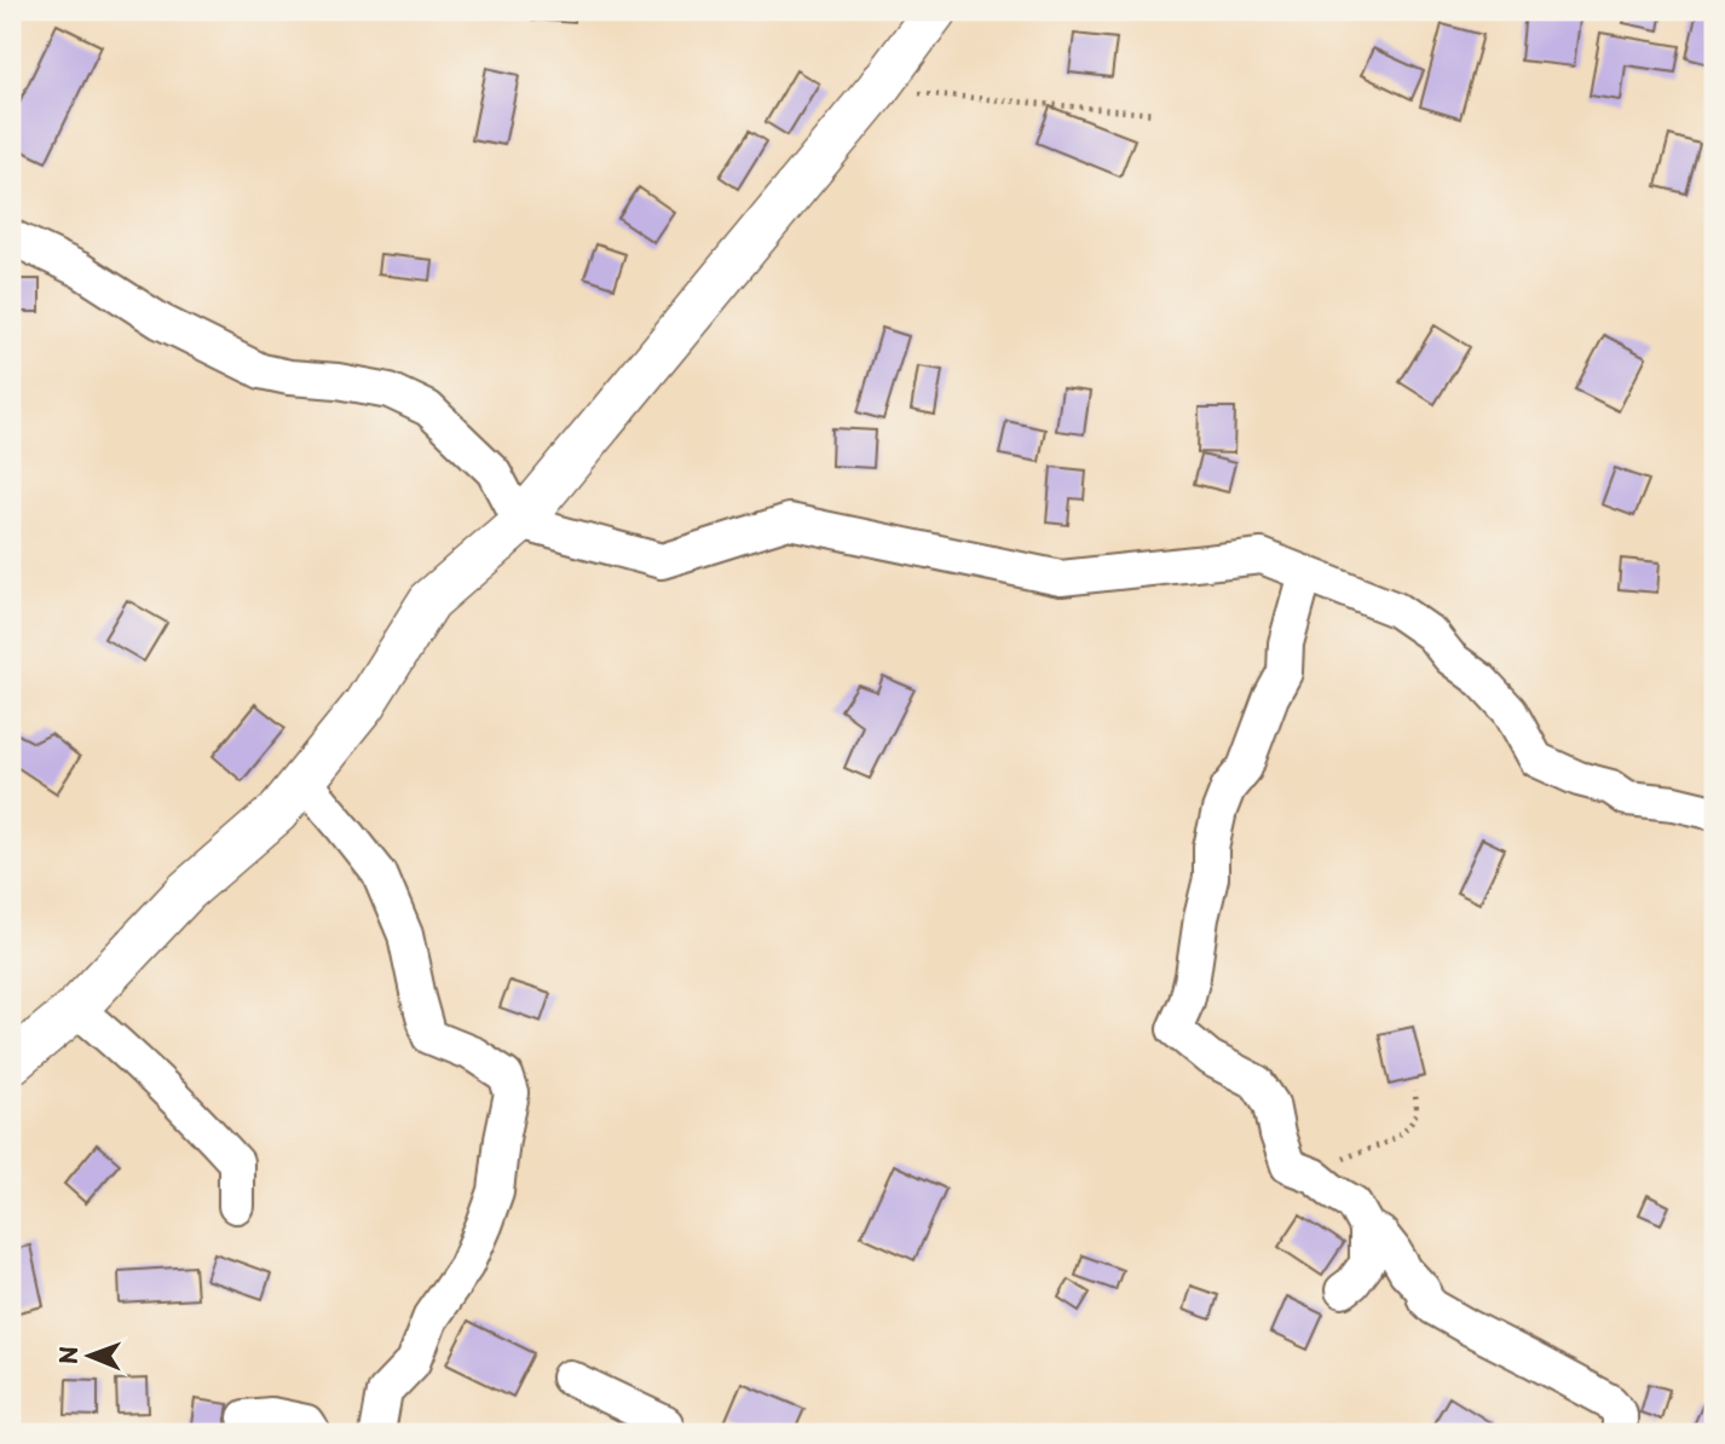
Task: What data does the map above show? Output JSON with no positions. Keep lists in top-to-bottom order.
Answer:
{
  "north": "left"
}
